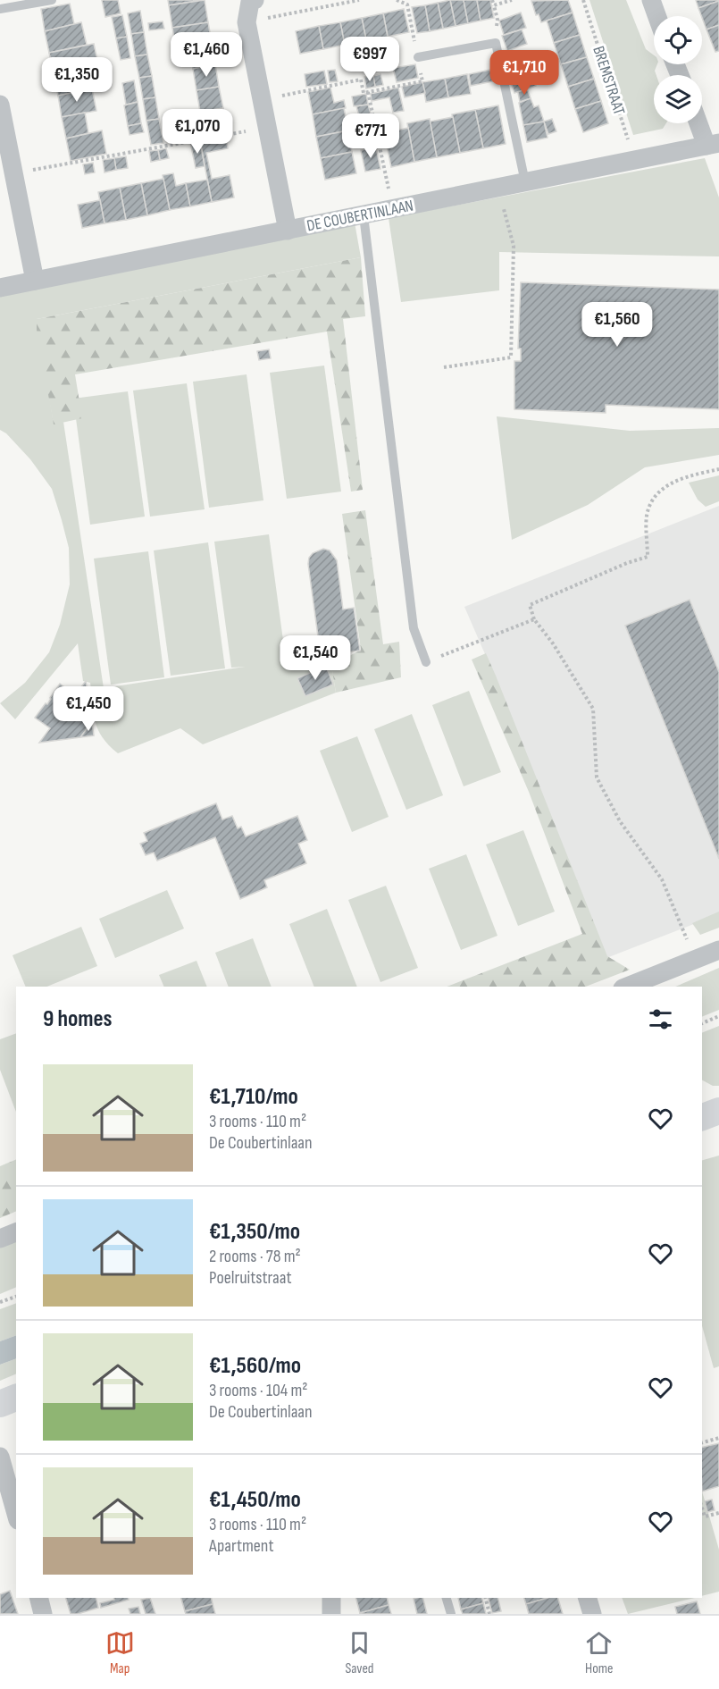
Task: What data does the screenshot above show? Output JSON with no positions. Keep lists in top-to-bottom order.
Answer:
{
  "streets": {
    "street": ["DE COUBERTINLAAN"],
    "path": ["BREMSTRAAT"]
  },
  "crossings": [
    ["BREMSTRAAT", "DE COUBERTINLAAN"]
  ],
  "page": {
    "price": [
      "€1,460",
      "€997",
      "€1,710",
      "€1,350",
      "€1,070",
      "€771",
      "€1,560",
      "€1,540",
      "€1,450"
    ],
    "heading": "9 homes",
    "list": [
      {
        "name": "€1,710/mo",
        "note": "3 rooms · 110 m² · De Coubertinlaan"
      },
      {
        "name": "€1,350/mo",
        "note": "2 rooms · 78 m² · Poelruitstraat"
      },
      {
        "name": "€1,560/mo",
        "note": "3 rooms · 104 m² · De Coubertinlaan"
      },
      {
        "name": "€1,450/mo",
        "note": "3 rooms · 110 m² · Apartment"
      }
    ],
    "tabs": ["Map", "Saved", "Home"]
  }
}
